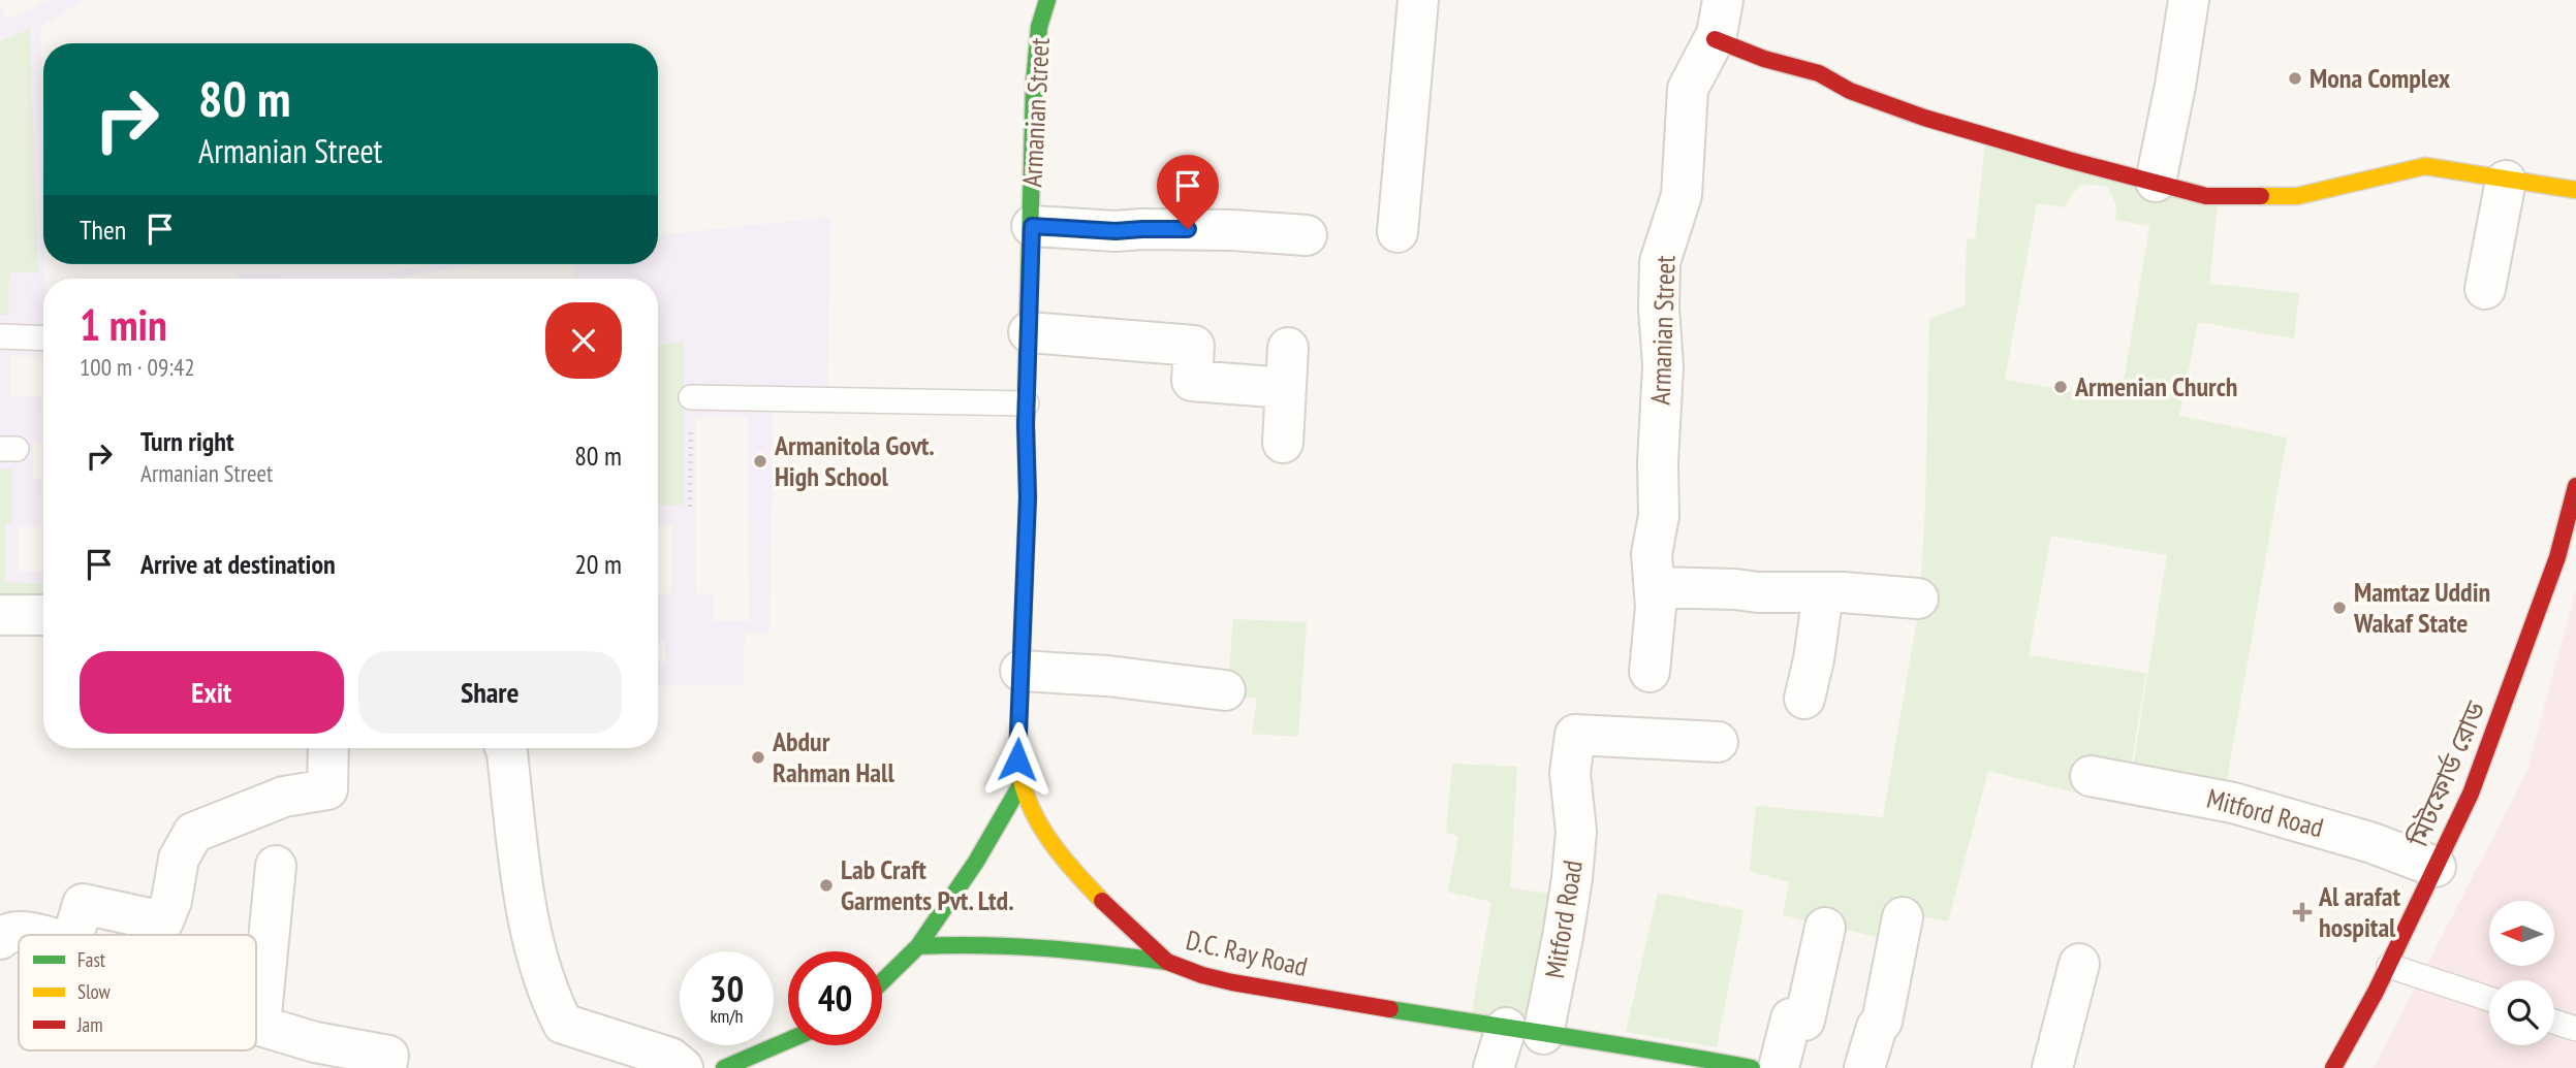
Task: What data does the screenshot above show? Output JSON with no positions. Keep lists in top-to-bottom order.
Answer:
{
  "streets": {
    "street": [
      "Armanian Street",
      "মিটফোর্ড রোড",
      "Mitford Road",
      "D.C. Ray Road"
    ]
  },
  "crossings": [
    ["Armanian Street", "D.C. Ray Road"],
    ["মিটফোর্ড রোড", "Mitford Road"],
    ["Mitford Road", "D.C. Ray Road"]
  ],
  "places": {
    "other": [
      "Mona Complex",
      "Armenian Church",
      "Armanitola Govt. High School",
      "Mamtaz Uddin Wakaf State",
      "Abdur Rahman Hall",
      "Lab Craft Garments Pvt. Ltd."
    ],
    "health": ["Al arafat hospital"]
  },
  "legend": ["Fast", "Slow", "Jam"],
  "north": "left",
  "page": {
    "turn": ["80 m", "Armanian Street"],
    "then": "Then",
    "heading": ["1 min", "100 m · 09:42"],
    "list": [
      {
        "name": "Turn right",
        "note": "Armanian Street",
        "value": "80 m"
      },
      {
        "name": "Arrive at destination",
        "value": "20 m"
      }
    ],
    "buttons": ["Exit", "Share"],
    "speed": "30 km/h",
    "limit": "40"
  }
}
